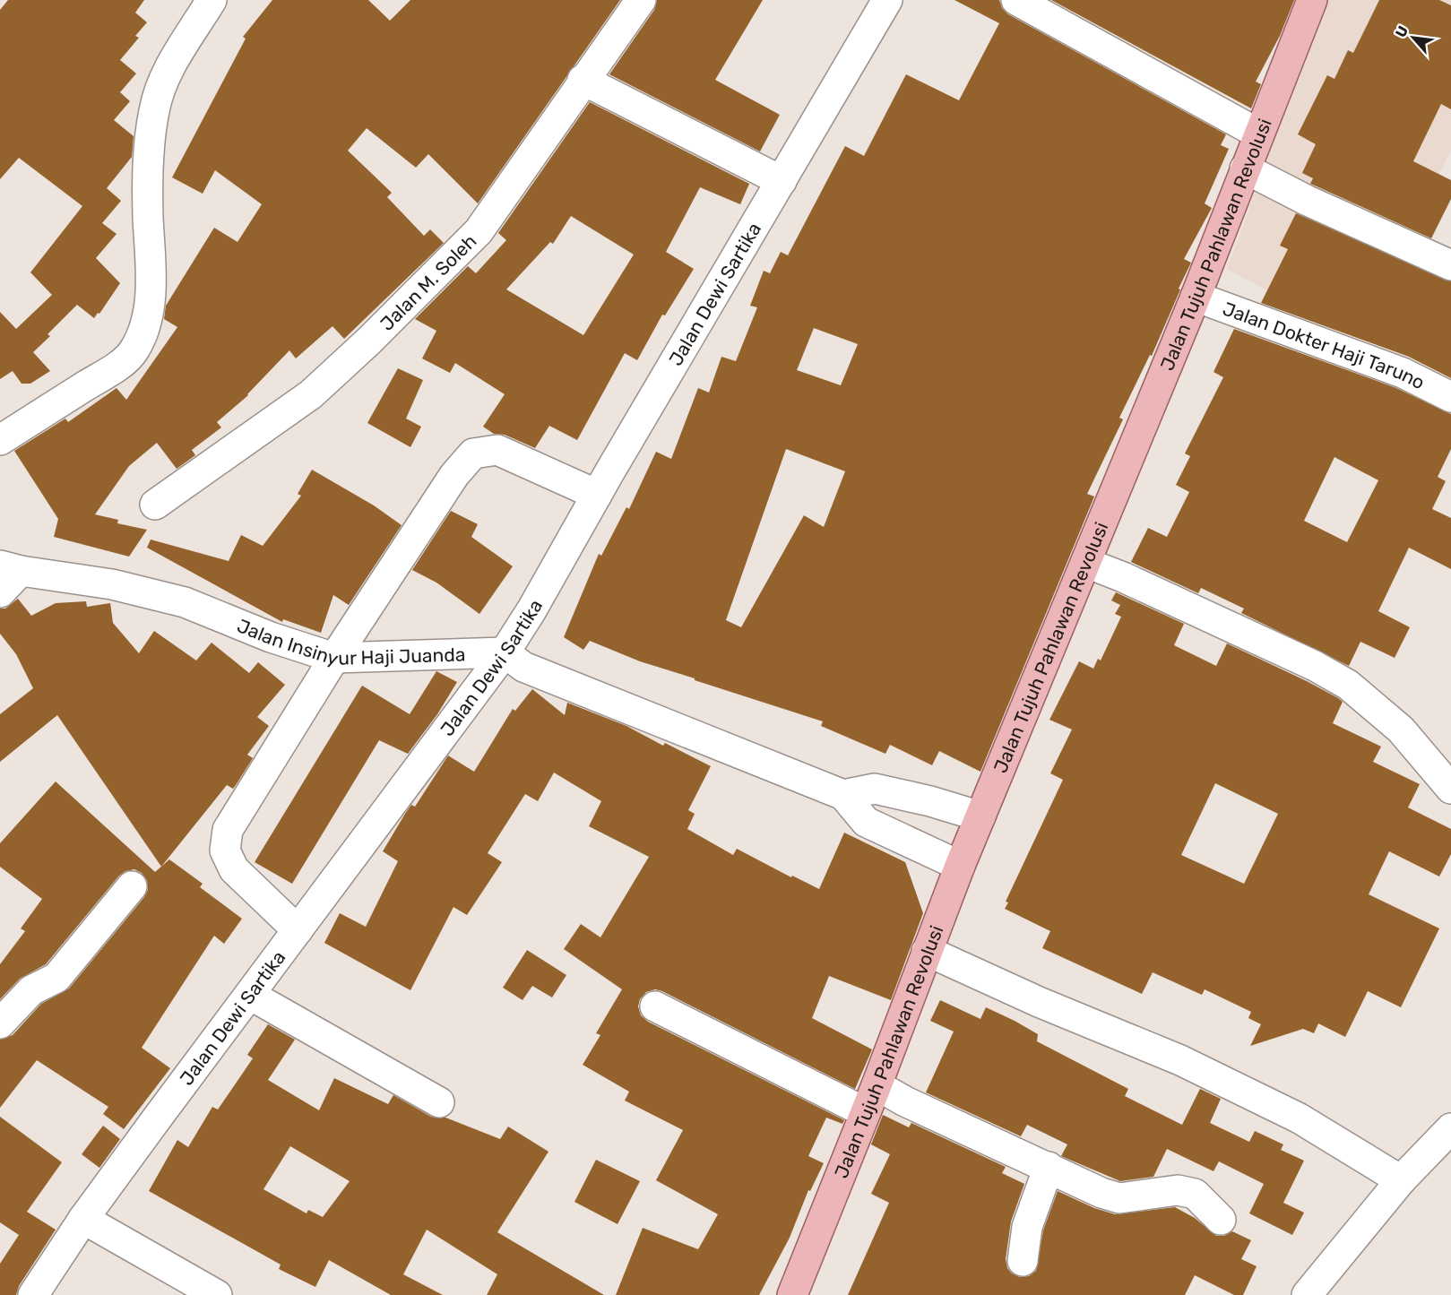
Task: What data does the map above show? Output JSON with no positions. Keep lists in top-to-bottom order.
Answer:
{
  "streets": {
    "main road": ["Jalan Tujuh Pahlawan Revolusi"],
    "street": [
      "Jalan M. Soleh",
      "Jalan Dewi Sartika",
      "Jalan Dokter Haji Taruno",
      "Jalan Insinyur Haji Juanda"
    ]
  },
  "crossings": [
    ["Jalan Tujuh Pahlawan Revolusi", "Jalan Dokter Haji Taruno"],
    ["Jalan Dewi Sartika", "Jalan Insinyur Haji Juanda"]
  ],
  "north": "top left"
}
